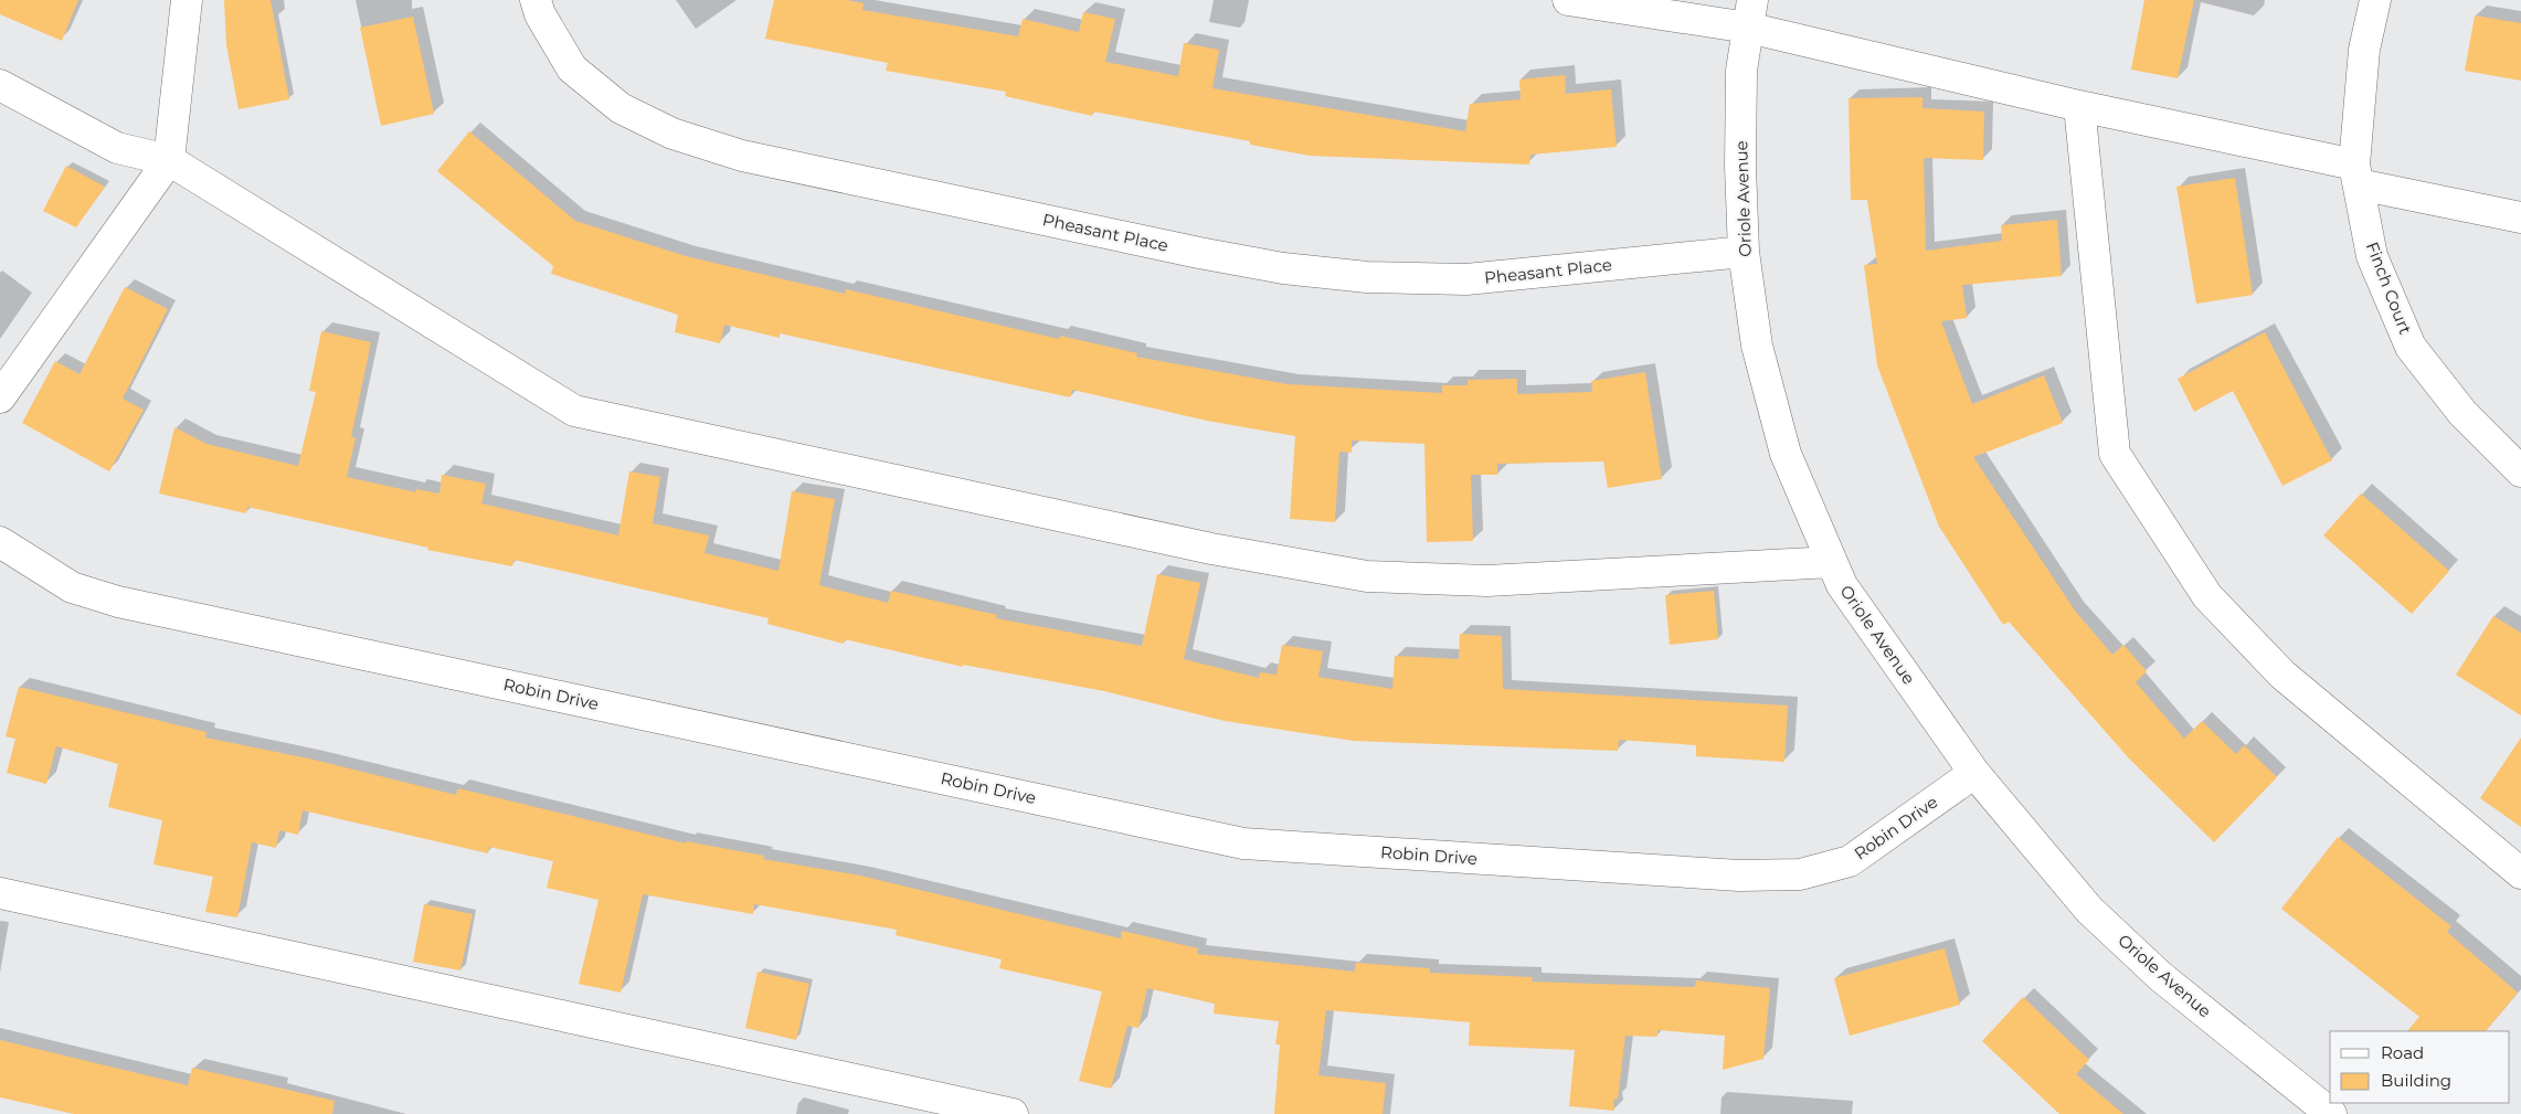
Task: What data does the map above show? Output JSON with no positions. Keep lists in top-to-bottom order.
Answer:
{
  "streets": {
    "street": [
      "Oriole Avenue",
      "Pheasant Place",
      "Finch Court",
      "Robin Drive"
    ]
  },
  "crossings": [
    ["Oriole Avenue", "Pheasant Place"],
    ["Oriole Avenue", "Robin Drive"]
  ],
  "legend": ["Road", "Building"]
}
